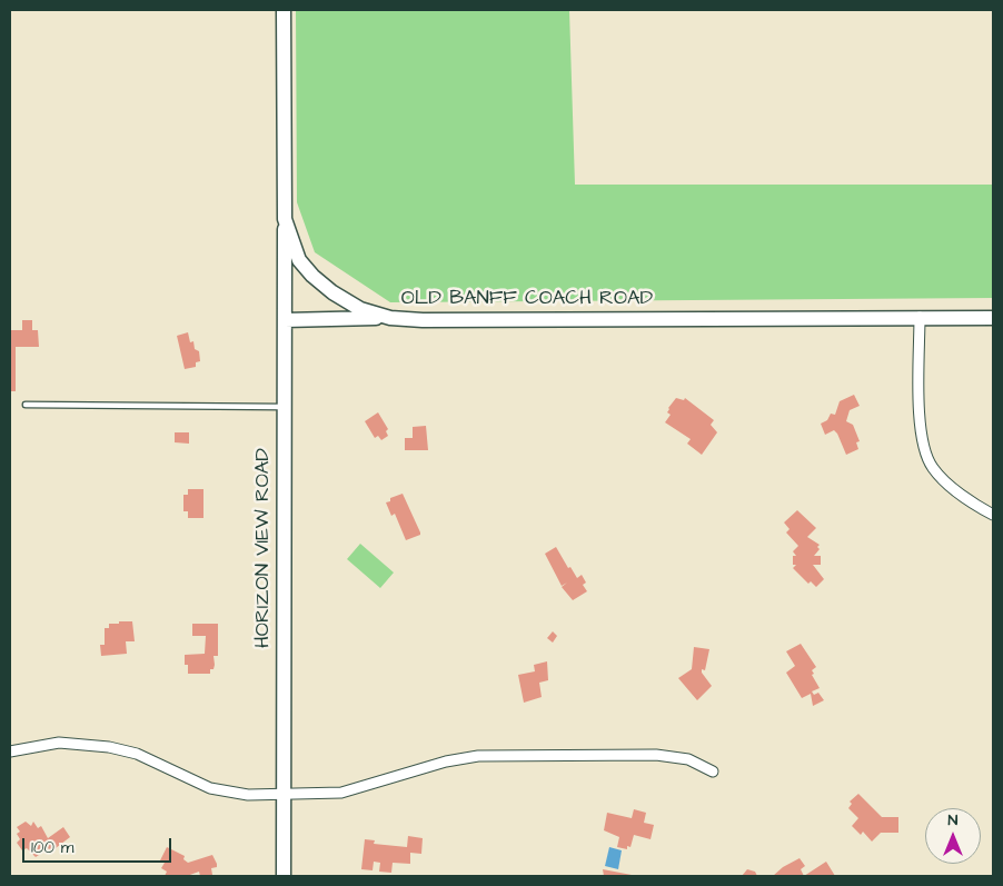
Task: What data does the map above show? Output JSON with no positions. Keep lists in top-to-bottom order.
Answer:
{
  "streets": {
    "main road": ["OLD BANFF COACH ROAD", "HORIZON VIEW ROAD"]
  },
  "crossings": [
    ["OLD BANFF COACH ROAD", "HORIZON VIEW ROAD"]
  ],
  "scale_bar": "100 m",
  "north": "top"
}
